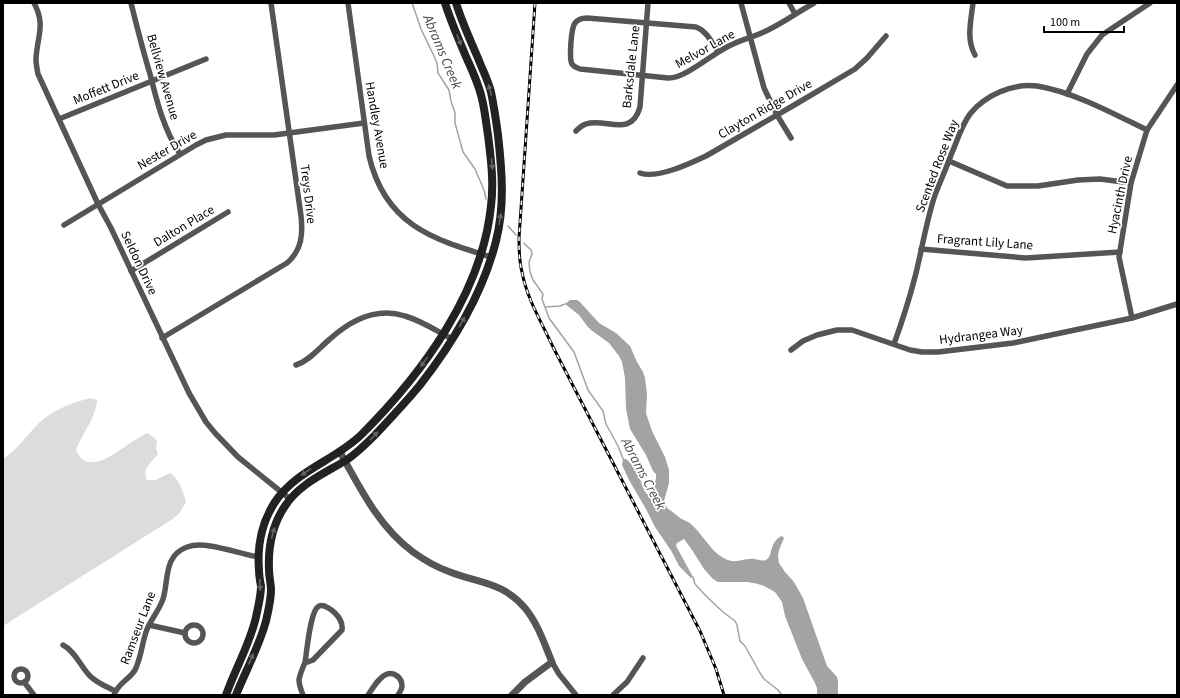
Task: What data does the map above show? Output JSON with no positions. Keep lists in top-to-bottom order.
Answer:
{
  "streets": {
    "street": [
      "Melvor Lane",
      "Barksdale Lane",
      "Bellview Avenue",
      "Moffett Drive",
      "Clayton Ridge Drive",
      "Handley Avenue",
      "Nester Drive",
      "Scented Rose Way",
      "Treys Drive",
      "Hyacinth Drive",
      "Dalton Place",
      "Fragrant Lily Lane",
      "Seldon Drive",
      "Hydrangea Way",
      "Ramseur Lane"
    ]
  },
  "crossings": [
    ["Melvor Lane", "Barksdale Lane"],
    ["Bellview Avenue", "Moffett Drive"],
    ["Bellview Avenue", "Nester Drive"],
    ["Moffett Drive", "Seldon Drive"],
    ["Handley Avenue", "Nester Drive"],
    ["Nester Drive", "Treys Drive"],
    ["Nester Drive", "Seldon Drive"],
    ["Scented Rose Way", "Hyacinth Drive"],
    ["Scented Rose Way", "Fragrant Lily Lane"],
    ["Scented Rose Way", "Hydrangea Way"],
    ["Treys Drive", "Seldon Drive"],
    ["Hyacinth Drive", "Fragrant Lily Lane"],
    ["Hyacinth Drive", "Hydrangea Way"],
    ["Dalton Place", "Seldon Drive"]
  ],
  "water": ["Abrams Creek"],
  "scale_bar": "100 m"
}
